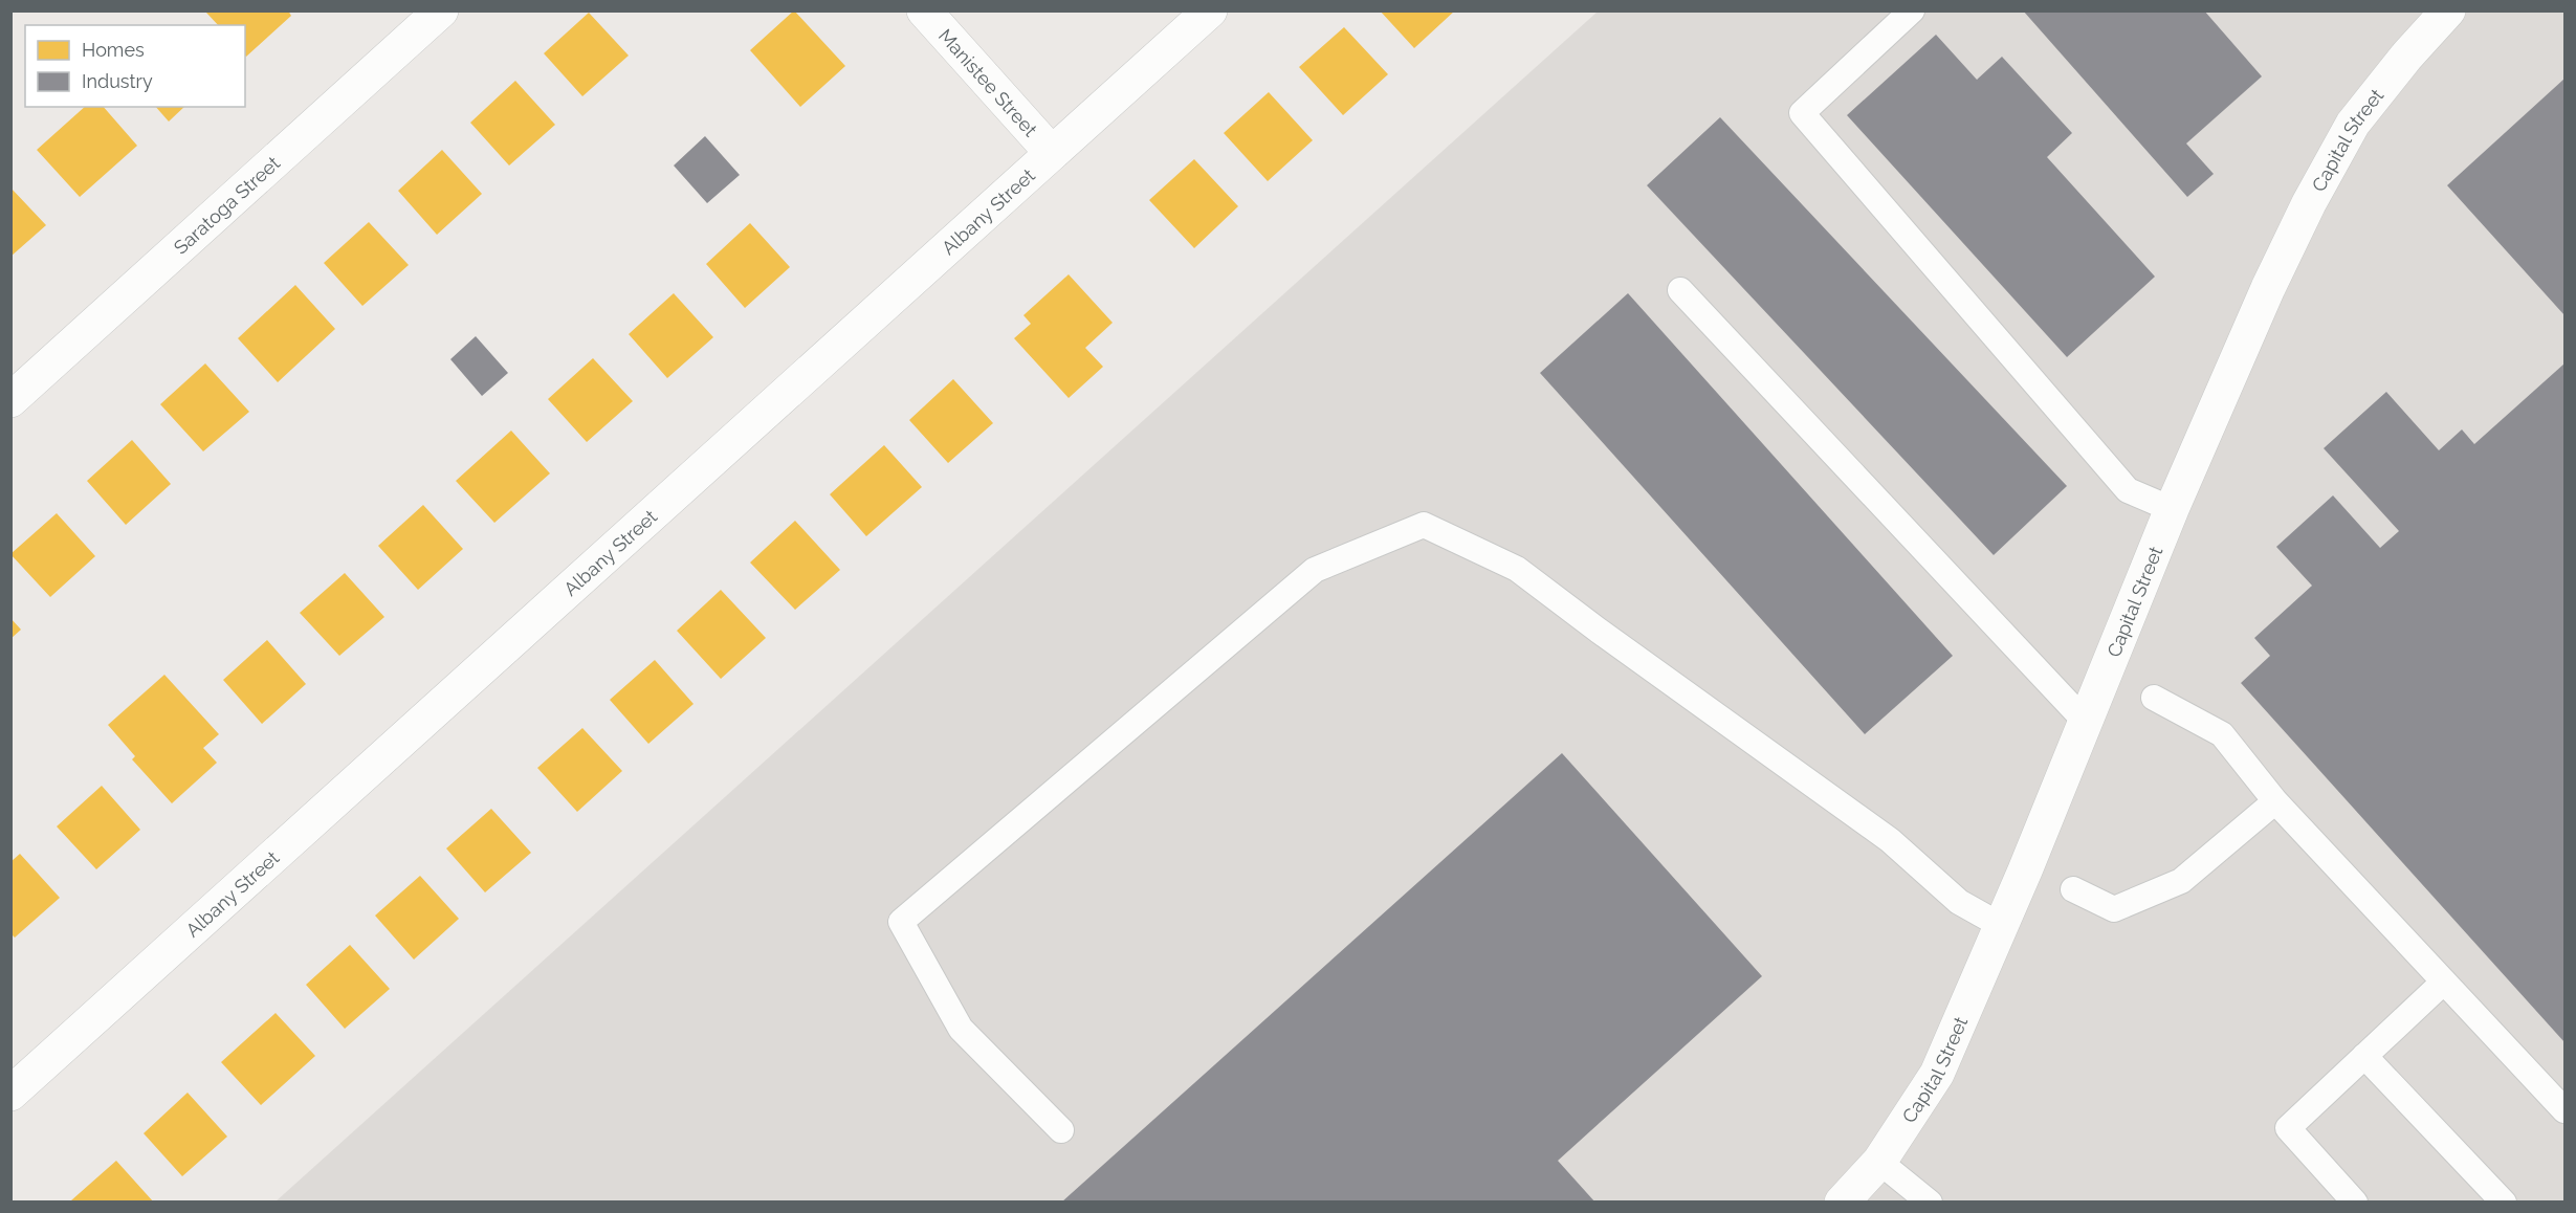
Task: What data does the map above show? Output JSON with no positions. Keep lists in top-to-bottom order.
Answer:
{
  "streets": {
    "street": [
      "Manistee Street",
      "Capital Street",
      "Saratoga Street",
      "Albany Street"
    ]
  },
  "crossings": [
    ["Manistee Street", "Albany Street"]
  ],
  "legend": ["Homes", "Industry"]
}
